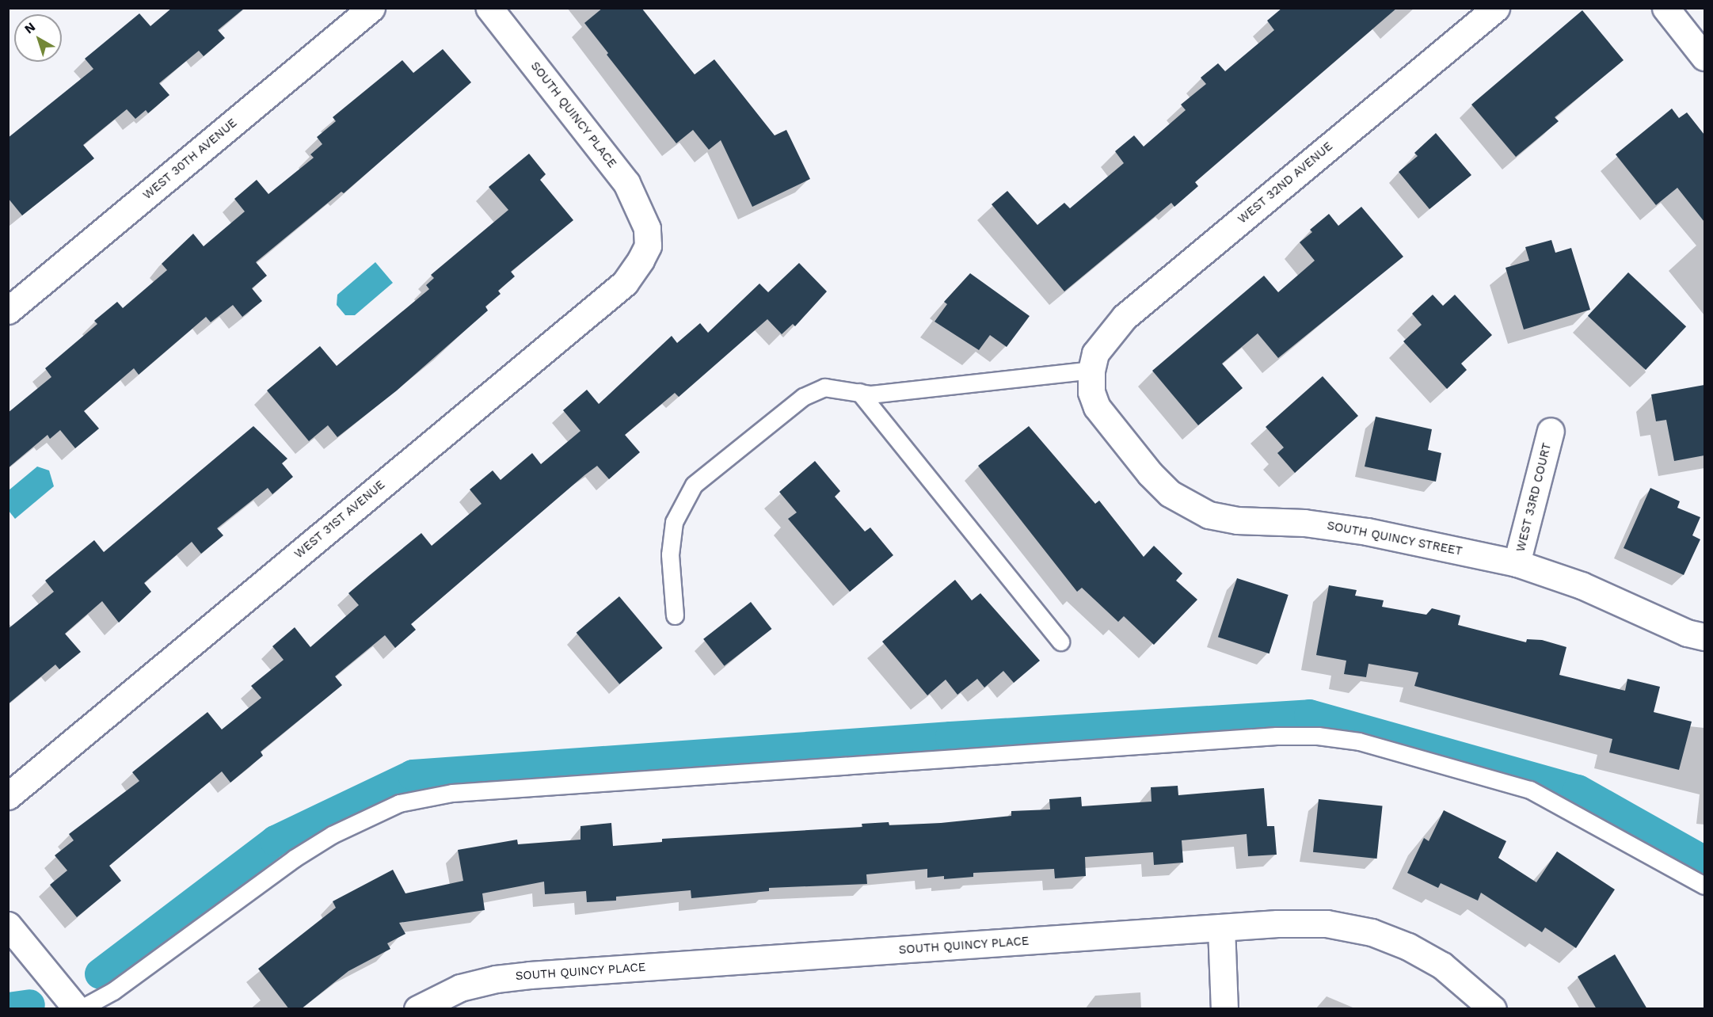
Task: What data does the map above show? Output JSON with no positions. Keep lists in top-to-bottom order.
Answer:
{
  "streets": {
    "street": [
      "SOUTH QUINCY PLACE",
      "WEST 30TH AVENUE",
      "WEST 32ND AVENUE",
      "WEST 33RD COURT",
      "WEST 31ST AVENUE",
      "SOUTH QUINCY STREET"
    ]
  },
  "crossings": [
    ["SOUTH QUINCY PLACE", "WEST 31ST AVENUE"],
    ["WEST 32ND AVENUE", "SOUTH QUINCY STREET"],
    ["WEST 33RD COURT", "SOUTH QUINCY STREET"]
  ],
  "north": "top left"
}
